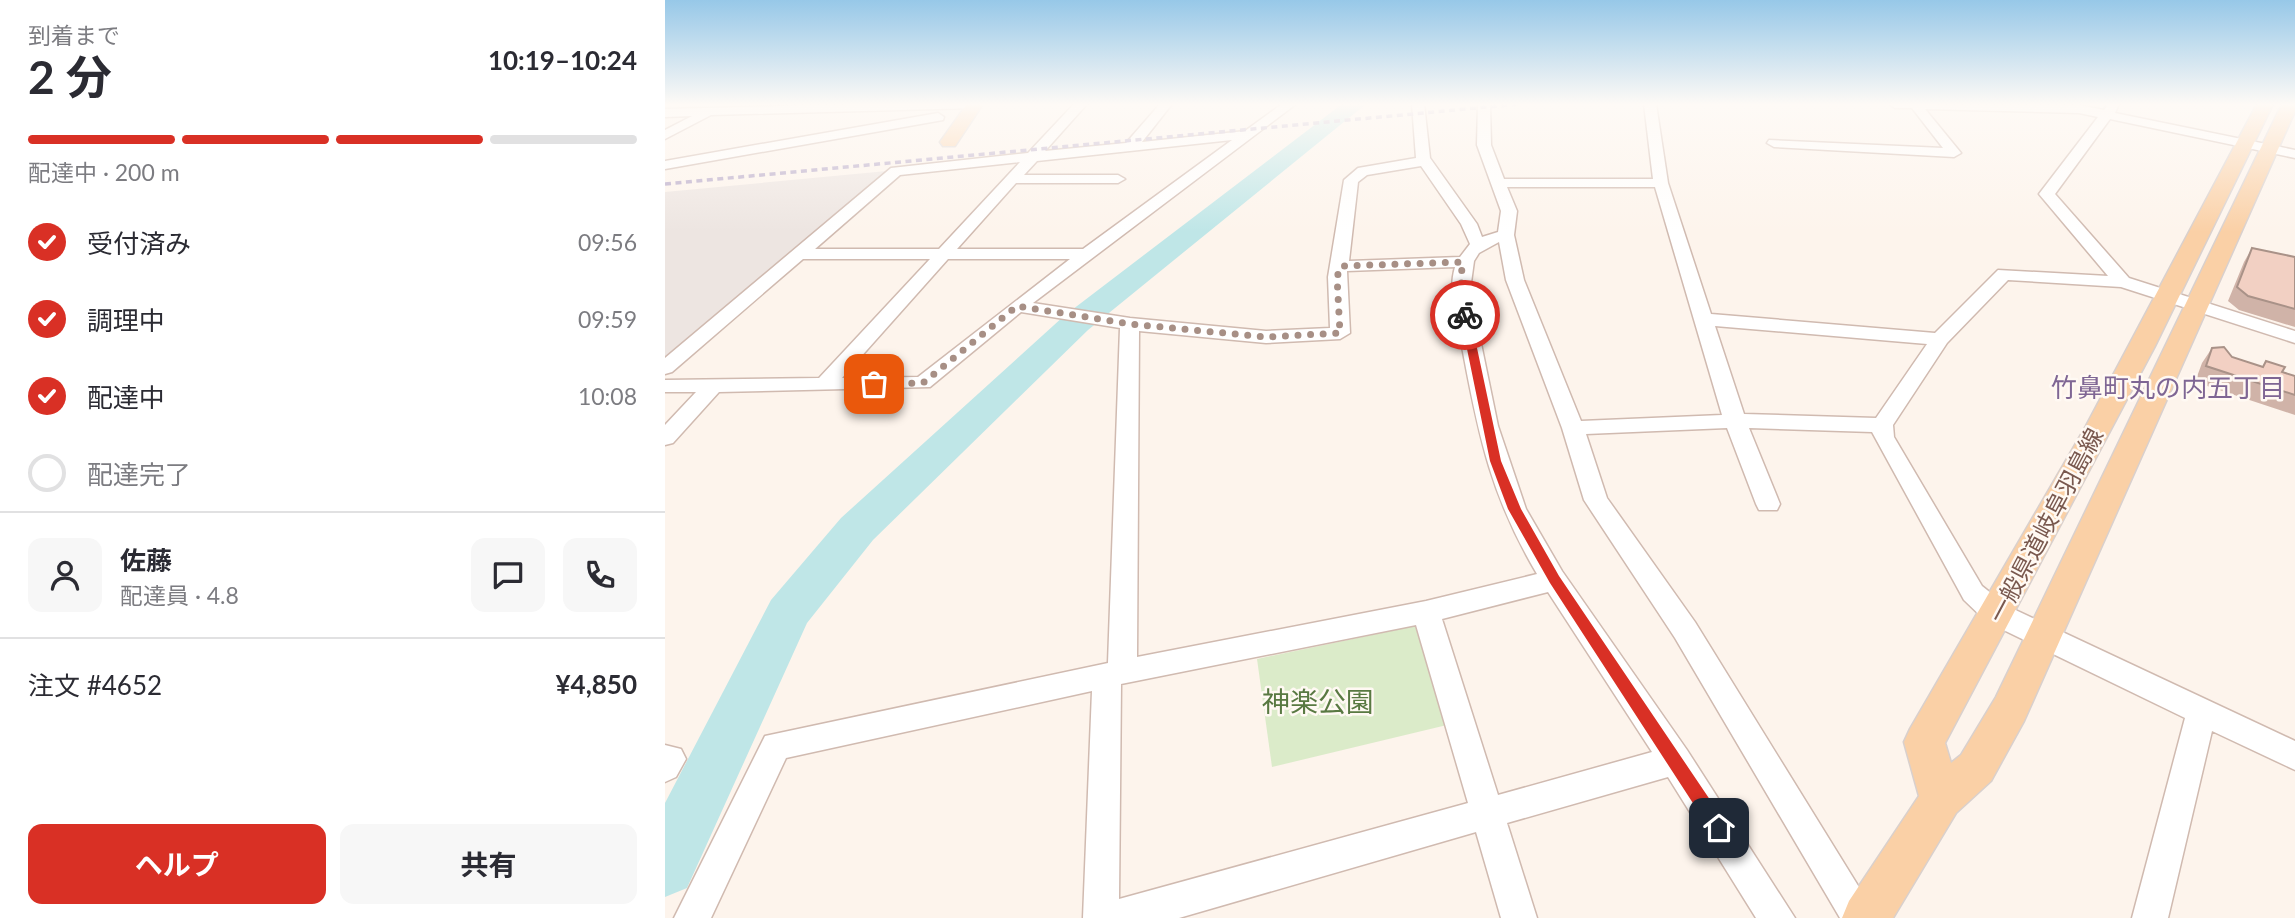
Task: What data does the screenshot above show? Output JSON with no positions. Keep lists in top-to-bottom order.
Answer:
{
  "streets": {
    "main road": ["一般県道岐阜羽島線"]
  },
  "districts": ["竹鼻町丸の内五丁目"],
  "parks": ["神楽公園"],
  "page": {
    "heading": ["2 分", "到着まで", "10:19–10:24"],
    "panel": [
      "佐藤",
      "配達員 · 4.8",
      "注文 #4652",
      "¥4,850"
    ],
    "bar": "配達中 · 200 m",
    "list": [
      ["受付済み", "09:56"],
      ["調理中", "09:59"],
      ["配達中", "10:08"],
      "配達完了"
    ],
    "buttons": ["ヘルプ", "共有"]
  }
}
